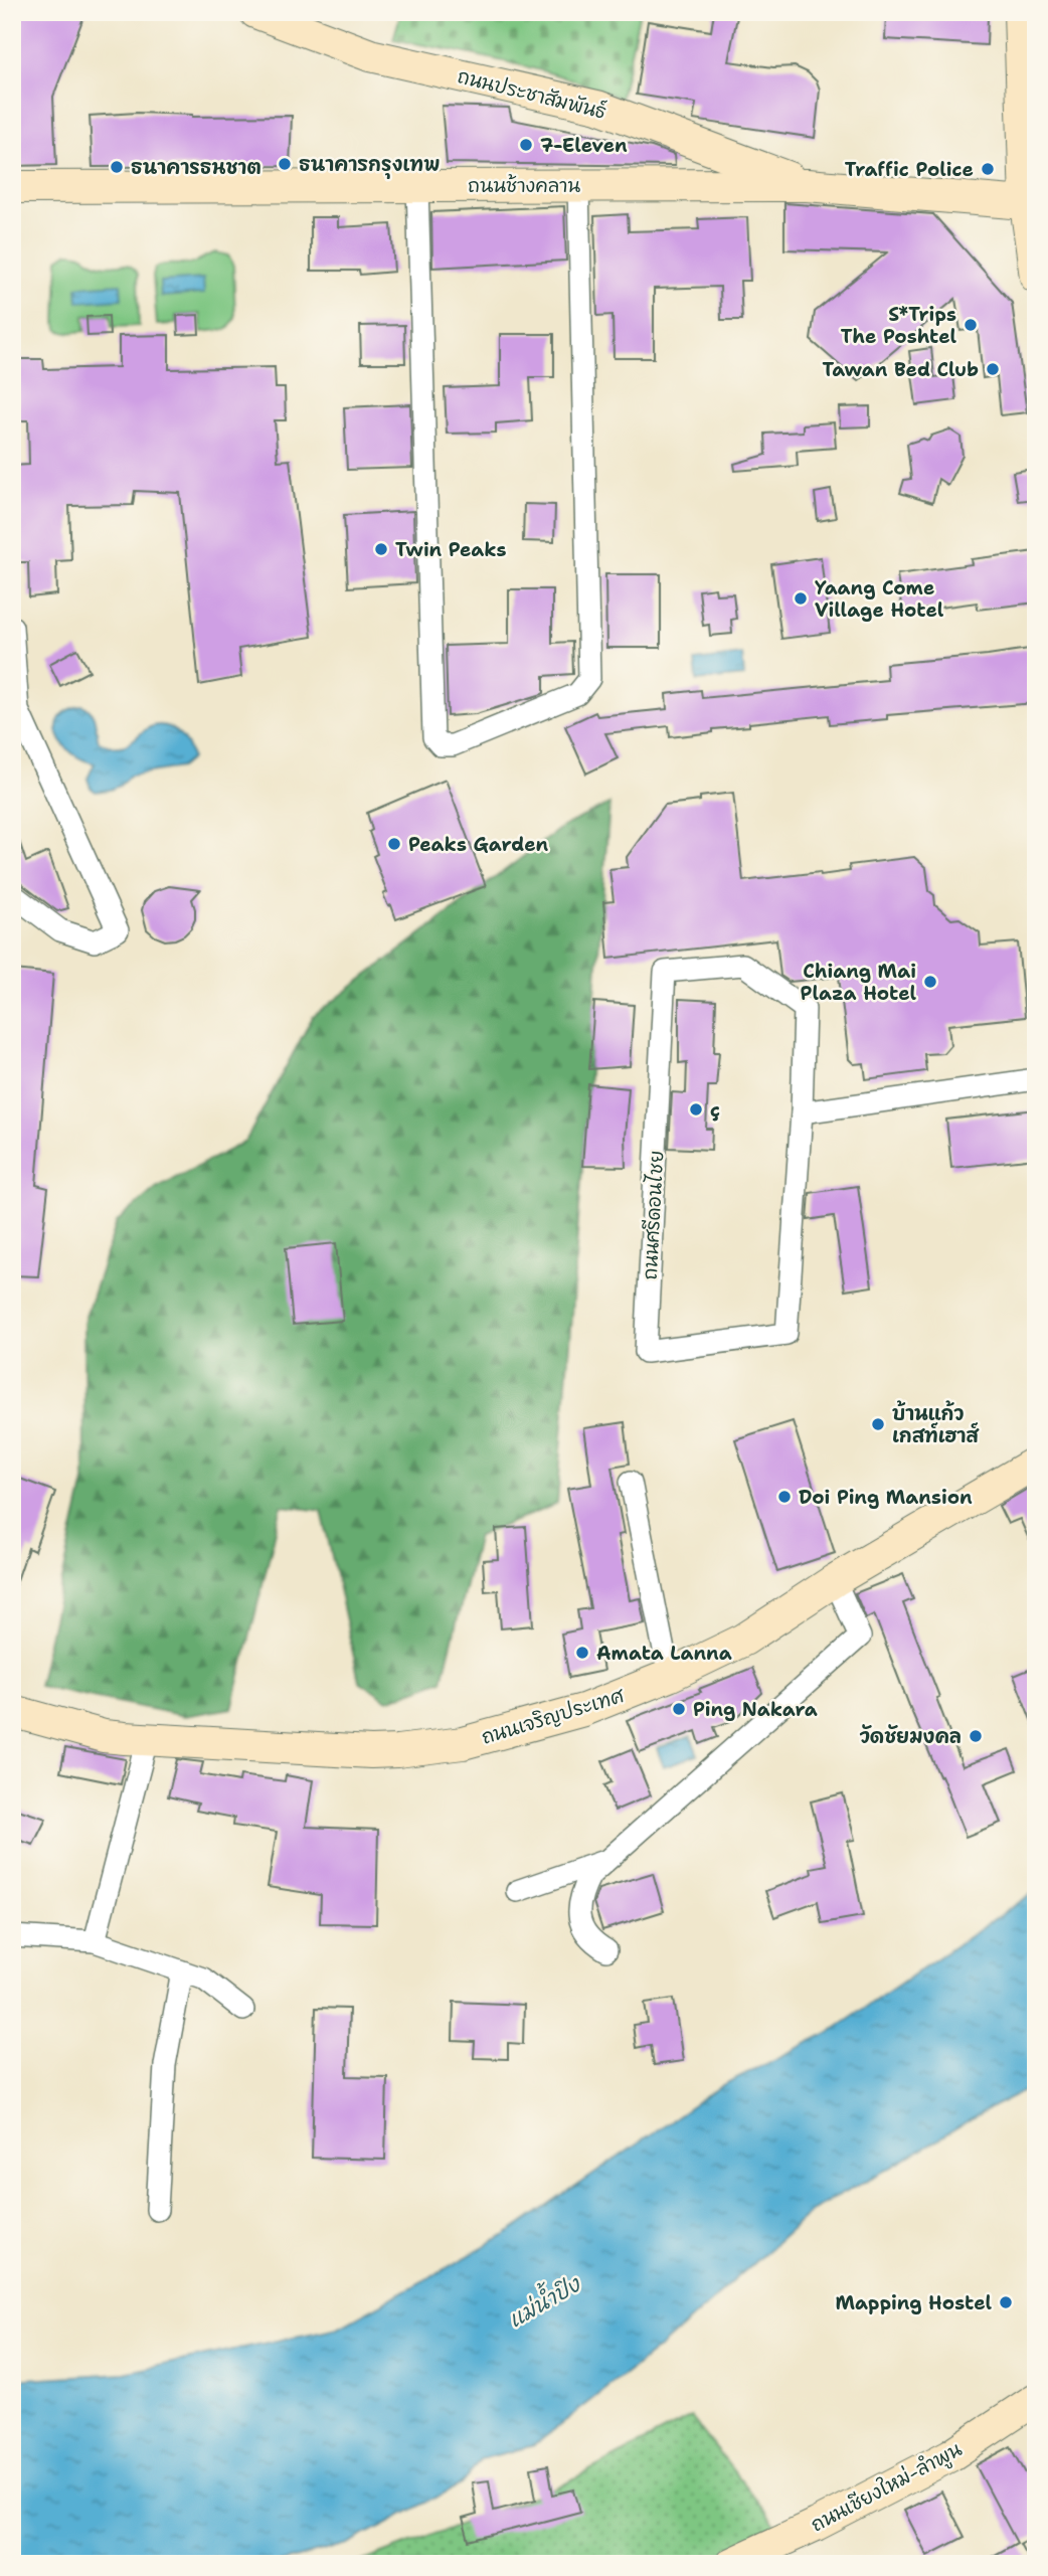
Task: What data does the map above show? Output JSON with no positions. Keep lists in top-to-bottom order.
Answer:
{
  "streets": {
    "street": [
      "ถนนประชาสัมพันธ์",
      "ถนนช้างคลาน",
      "ถนนศรีดอนไชย",
      "ถนนเจริญประเทศ",
      "ถนนเชียงใหม่-ลำพูน"
    ]
  },
  "crossings": [
    ["ถนนประชาสัมพันธ์", "ถนนช้างคลาน"]
  ],
  "water": ["แม่น้ำปิง"],
  "places": [
    "7-Eleven",
    "ธนาคารกรุงเทพ",
    "ธนาคารธนชาต",
    "Traffic Police",
    "S*Trips The Poshtel",
    "Tawan Bed Club",
    "Twin Peaks",
    "Yaang Come Village Hotel",
    "Peaks Garden",
    "Chiang Mai Plaza Hotel",
    "ç",
    "บ้านแก้ว เกสท์เฮาส์",
    "Doi Ping Mansion",
    "Amata Lanna",
    "Ping Nakara",
    "วัดชัยมงคล",
    "Mapping Hostel"
  ]
}
